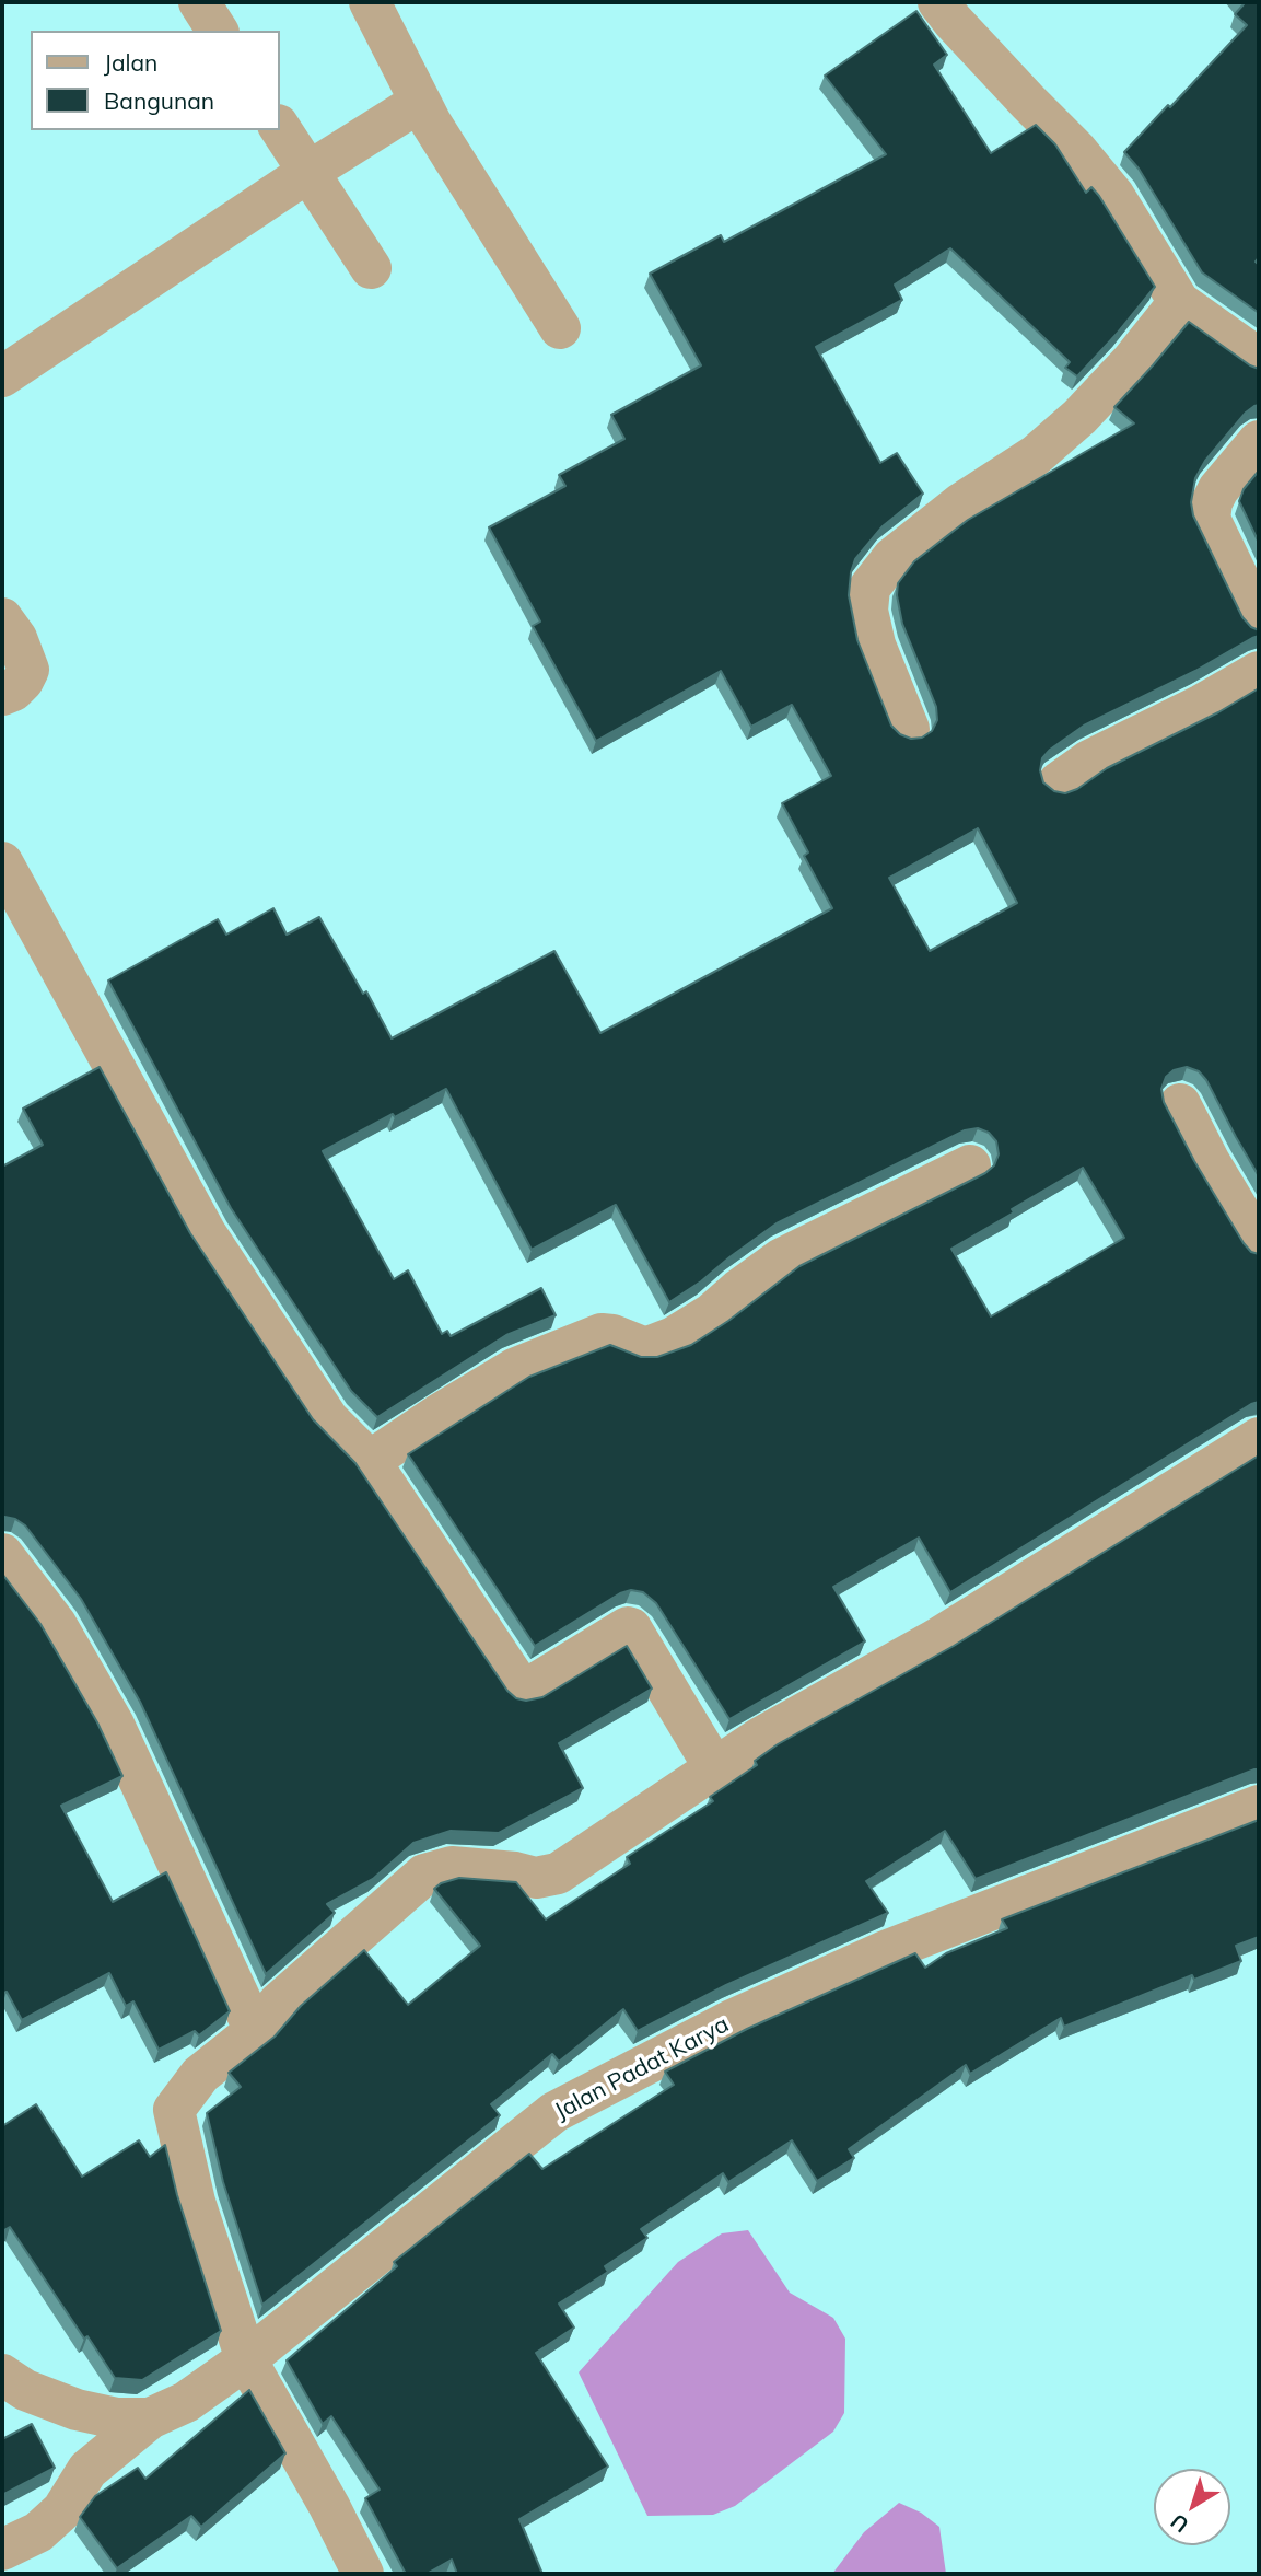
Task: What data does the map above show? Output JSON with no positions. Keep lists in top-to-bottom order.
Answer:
{
  "streets": {
    "street": ["Jalan Padat Karya"]
  },
  "legend": ["Jalan", "Bangunan"],
  "north": "bottom left"
}
